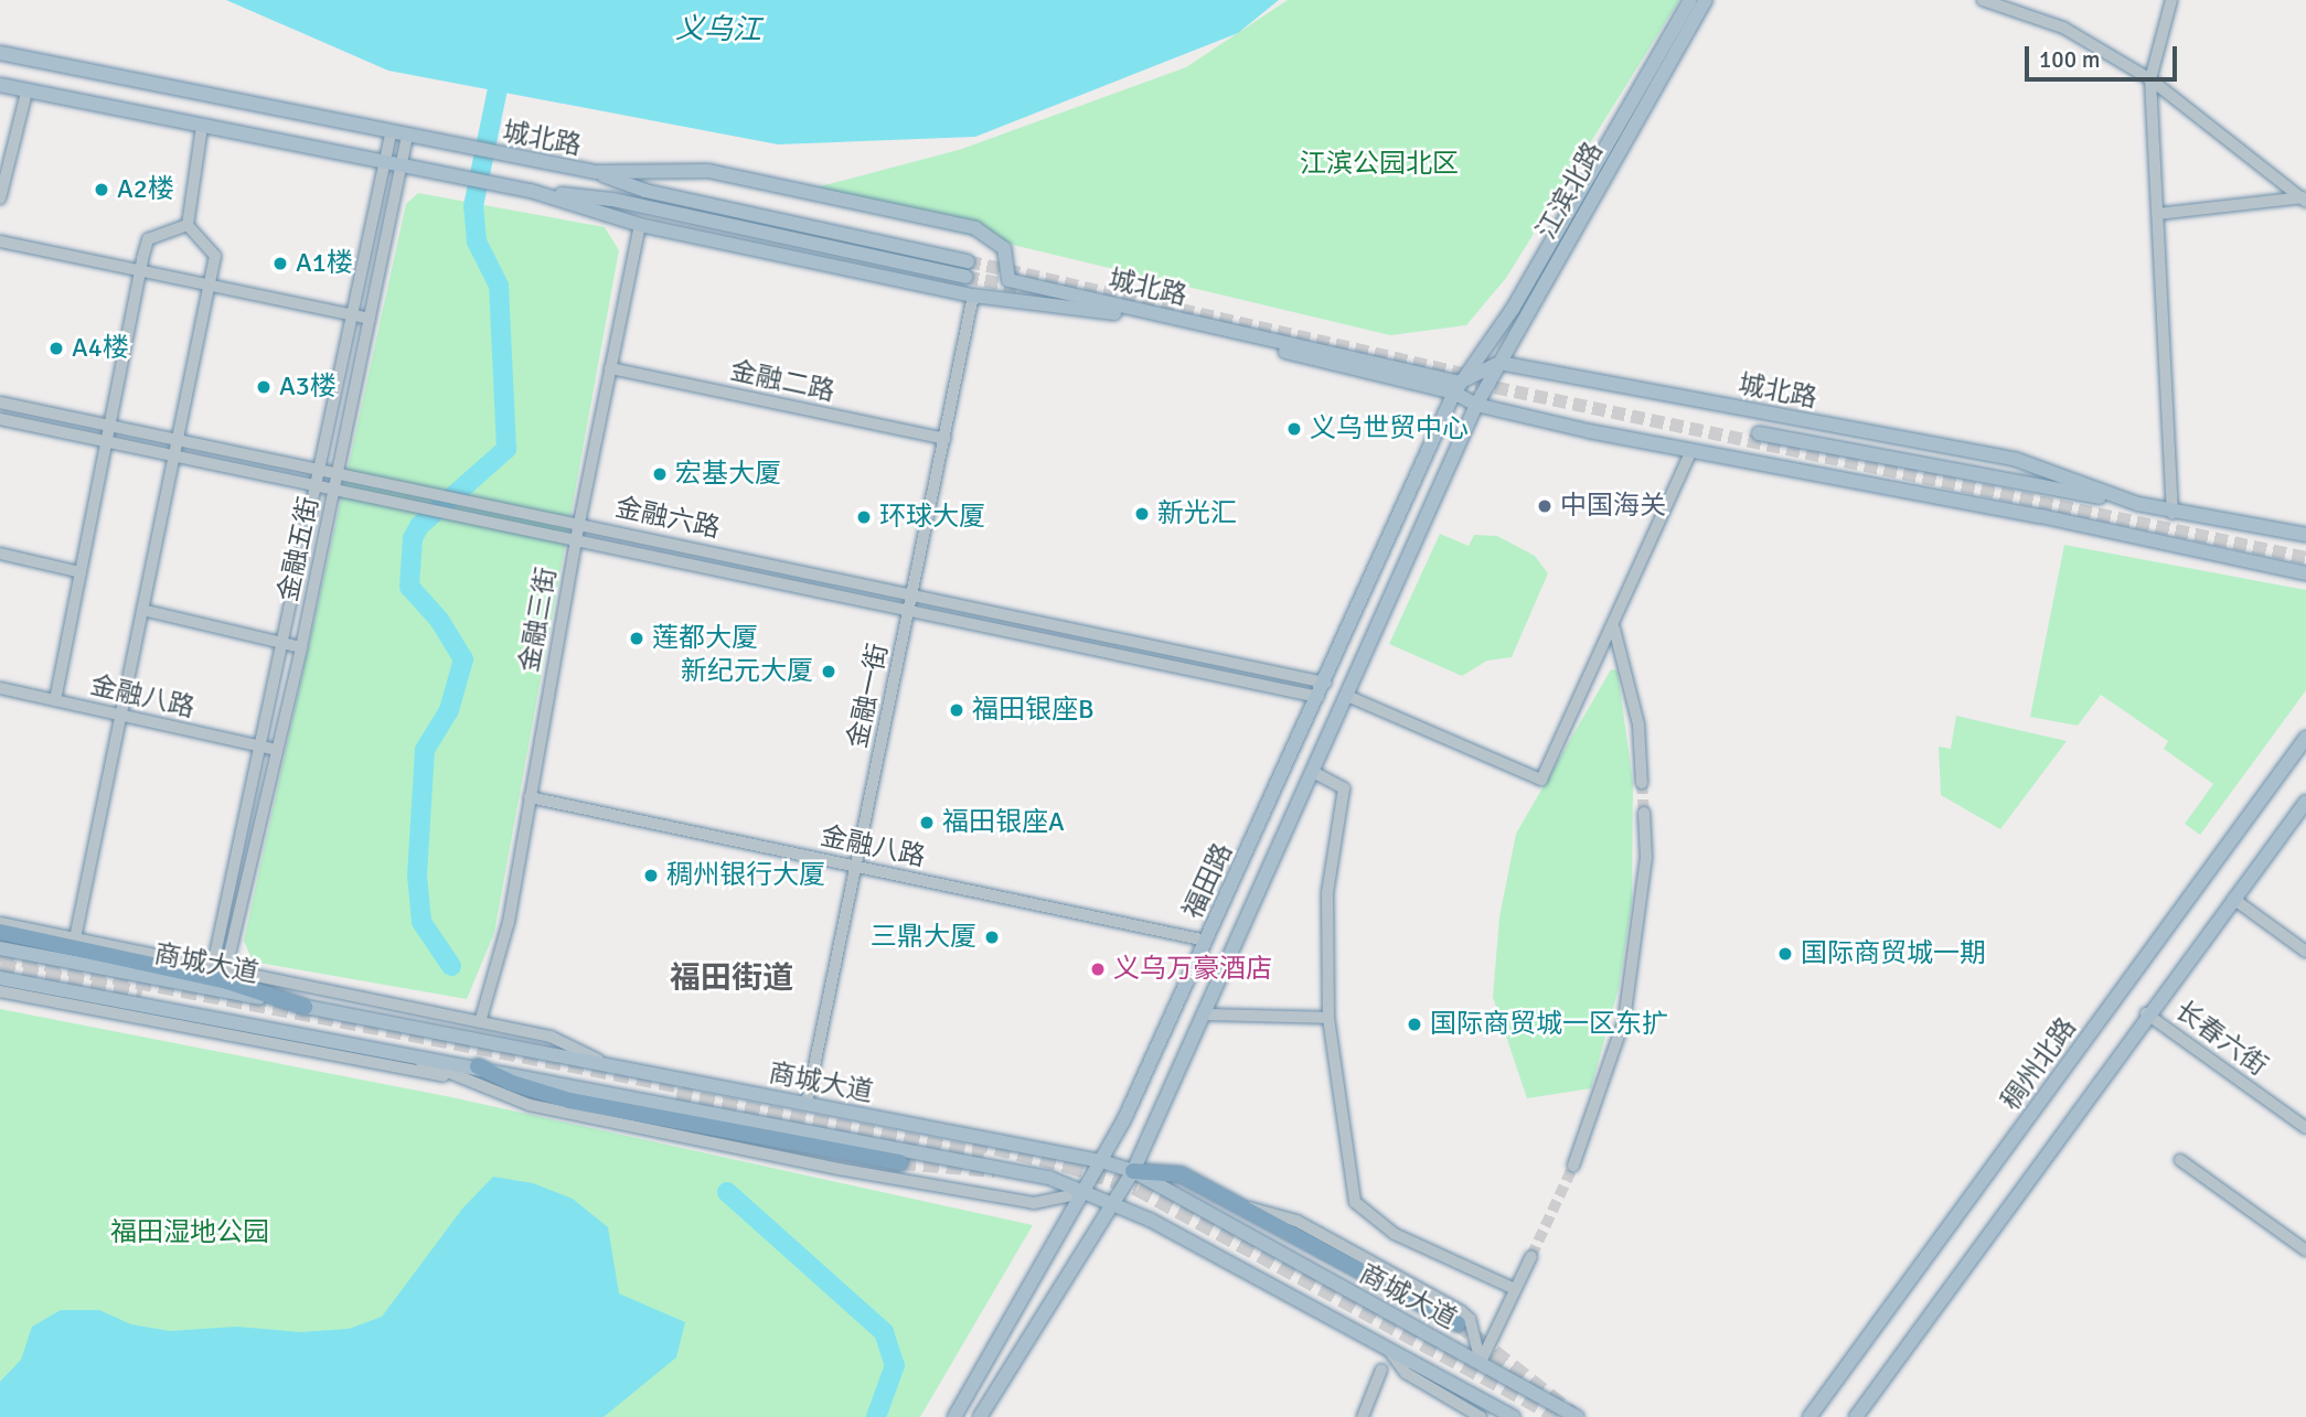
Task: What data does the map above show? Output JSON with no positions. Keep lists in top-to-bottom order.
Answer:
{
  "streets": {
    "main road": [
      "城北路",
      "江滨北路",
      "福田路",
      "商城大道",
      "稠州北路"
    ],
    "street": [
      "金融二路",
      "金融六路",
      "金融五街",
      "金融三街",
      "金融一街",
      "金融八路",
      "长春六街"
    ]
  },
  "crossings": [
    ["城北路", "江滨北路"],
    ["城北路", "金融五街"],
    ["城北路", "金融三街"],
    ["城北路", "金融一街"],
    ["城北路", "福田路"],
    ["江滨北路", "福田路"],
    ["金融二路", "金融三街"],
    ["金融二路", "金融一街"],
    ["金融六路", "金融五街"],
    ["金融六路", "金融三街"],
    ["金融六路", "金融一街"],
    ["金融六路", "福田路"],
    ["金融五街", "金融八路"],
    ["金融三街", "金融八路"],
    ["金融一街", "金融八路"],
    ["金融一街", "商城大道"],
    ["金融八路", "福田路"],
    ["福田路", "商城大道"]
  ],
  "districts": ["福田街道"],
  "water": ["义乌江"],
  "parks": ["江滨公园北区", "福田湿地公园"],
  "places": [
    "A2楼",
    "A1楼",
    "A4楼",
    "A3楼",
    "义乌世贸中心",
    "宏基大厦",
    "中国海关",
    "新光汇",
    "环球大厦",
    "莲都大厦",
    "新纪元大厦",
    "福田银座B",
    "福田银座A",
    "稠州银行大厦",
    "三鼎大厦",
    "国际商贸城一期",
    "义乌万豪酒店",
    "国际商贸城一区东扩"
  ],
  "scale_bar": "100 m"
}
